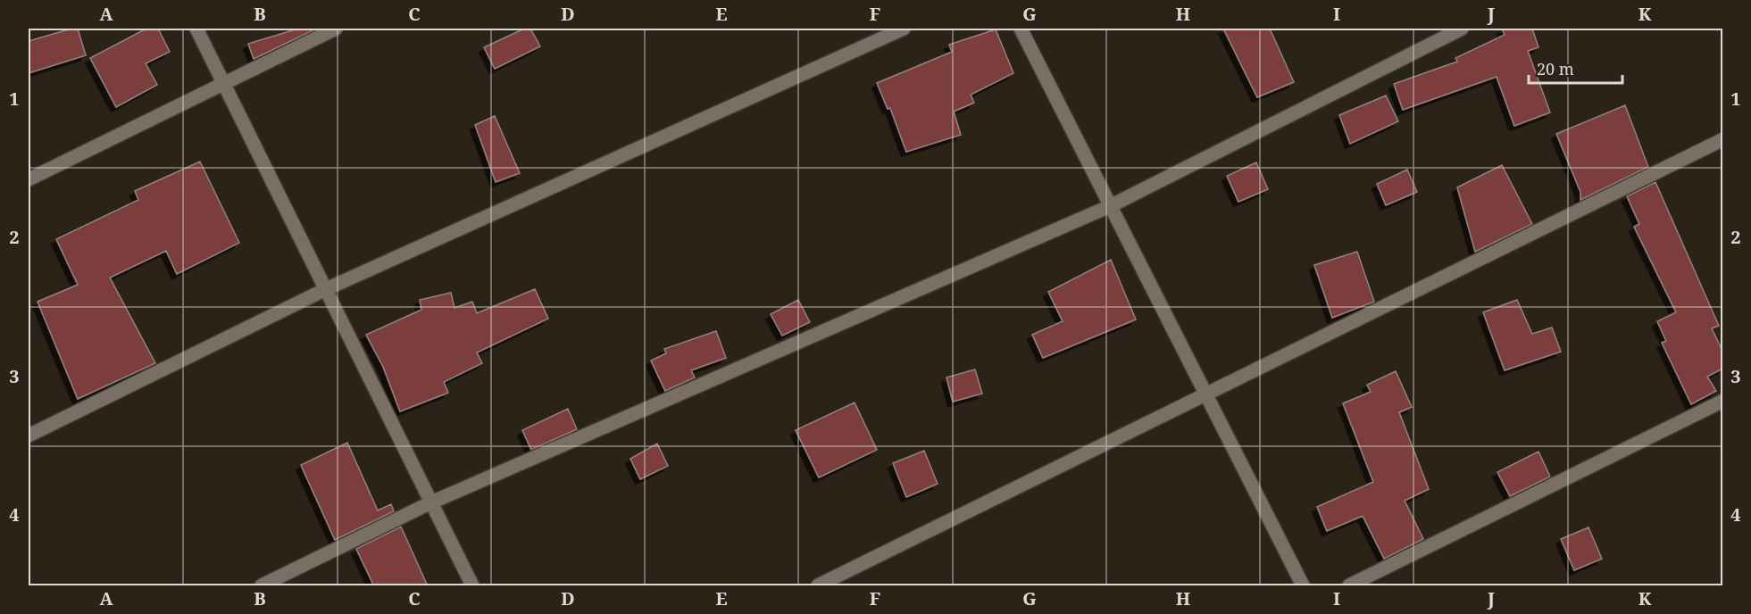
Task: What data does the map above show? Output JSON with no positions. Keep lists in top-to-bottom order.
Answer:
{
  "scale_bar": "20 m",
  "grid": {
    "columns": [
      "A",
      "B",
      "C",
      "D",
      "E",
      "F",
      "G",
      "H",
      "I",
      "J",
      "K"
    ],
    "rows": [
      "1",
      "2",
      "3",
      "4"
    ]
  }
}
